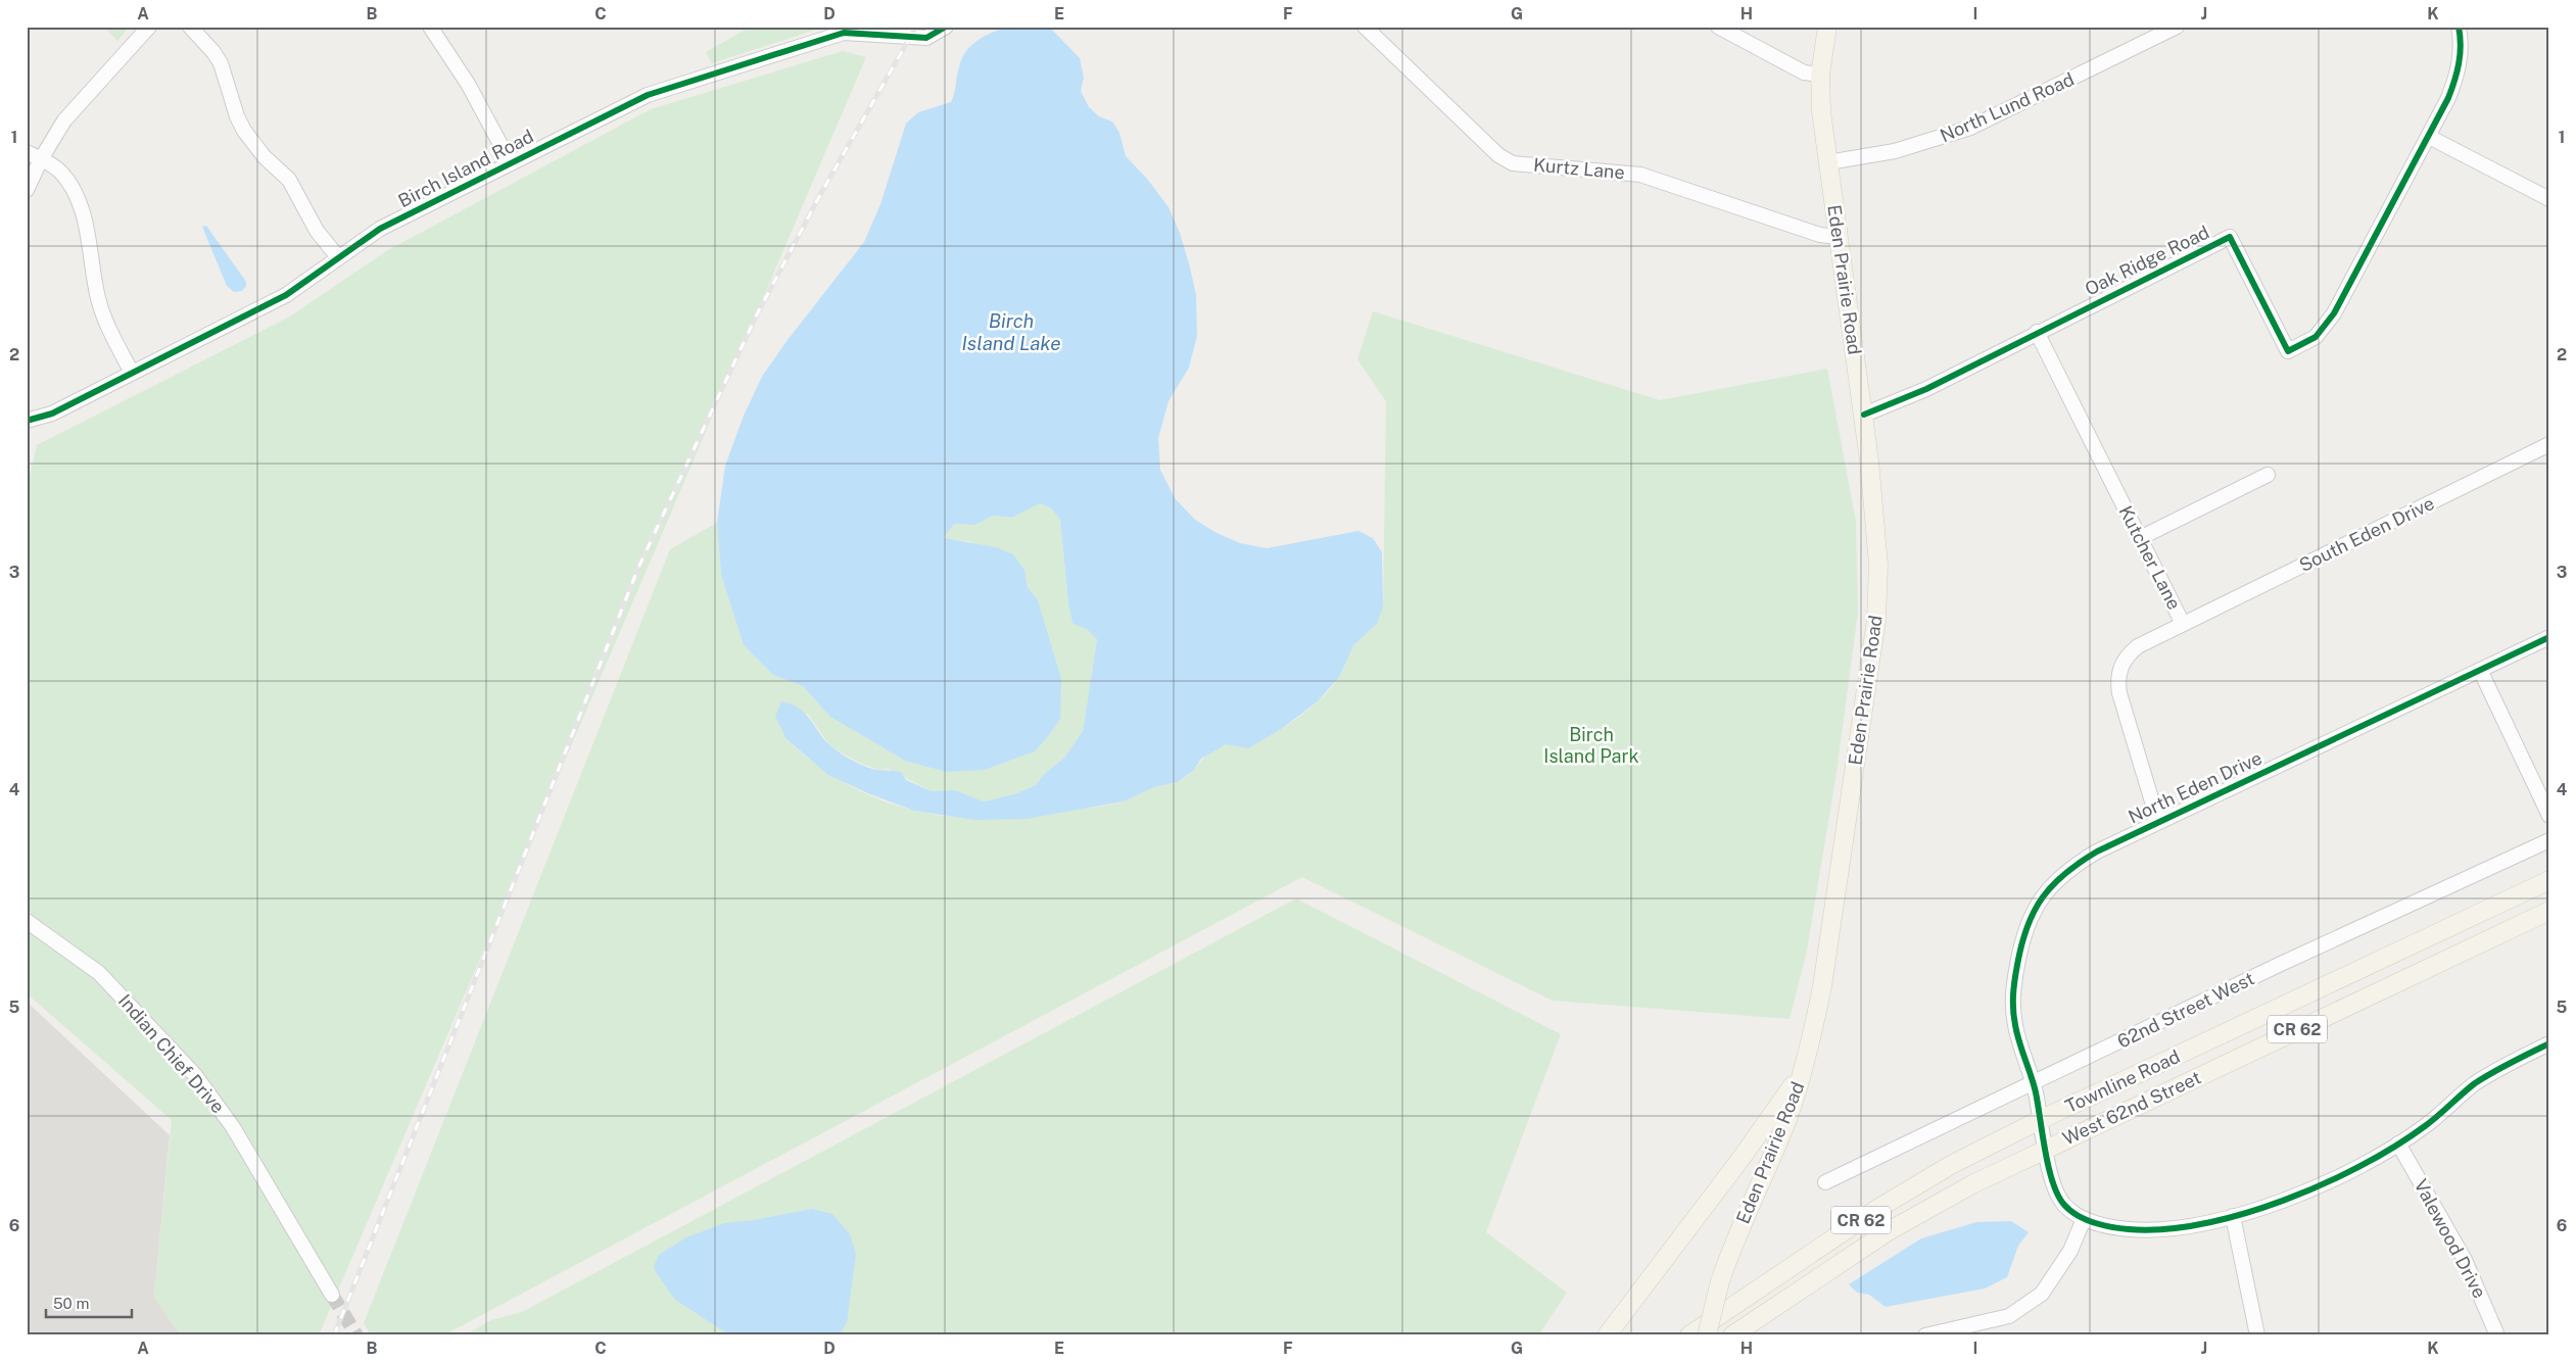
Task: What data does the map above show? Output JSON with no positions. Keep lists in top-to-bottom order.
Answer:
{
  "streets": {
    "main road": [
      "Eden Prairie Road",
      "CR 62",
      "Townline Road",
      "West 62nd Street"
    ],
    "street": [
      "North Lund Road",
      "Birch Island Road",
      "Kurtz Lane",
      "Oak Ridge Road",
      "South Eden Drive",
      "Kutcher Lane",
      "North Eden Drive",
      "62nd Street West",
      "Indian Chief Drive",
      "Valewood Drive"
    ]
  },
  "crossings": [
    ["North Lund Road", "Eden Prairie Road"],
    ["Kurtz Lane", "Eden Prairie Road"],
    ["Oak Ridge Road", "Eden Prairie Road"],
    ["Oak Ridge Road", "Kutcher Lane"],
    ["South Eden Drive", "Kutcher Lane"],
    ["Kutcher Lane", "North Eden Drive"],
    ["North Eden Drive", "62nd Street West"],
    ["North Eden Drive", "Townline Road"],
    ["North Eden Drive", "West 62nd Street"]
  ],
  "water": ["Birch Island Lake"],
  "parks": ["Birch Island Park"],
  "scale_bar": "50 m",
  "grid": {
    "columns": [
      "A",
      "B",
      "C",
      "D",
      "E",
      "F",
      "G",
      "H",
      "I",
      "J",
      "K"
    ],
    "rows": [
      "1",
      "2",
      "3",
      "4",
      "5",
      "6"
    ]
  }
}
